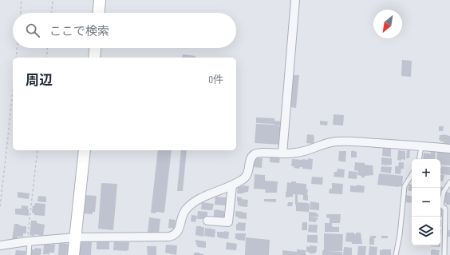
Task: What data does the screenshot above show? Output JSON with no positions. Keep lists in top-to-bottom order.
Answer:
{
  "north": "bottom left",
  "page": {
    "search": "ここで検索",
    "heading": ["周辺", "0件"],
    "map_buttons": ["+", "−"]
  }
}
